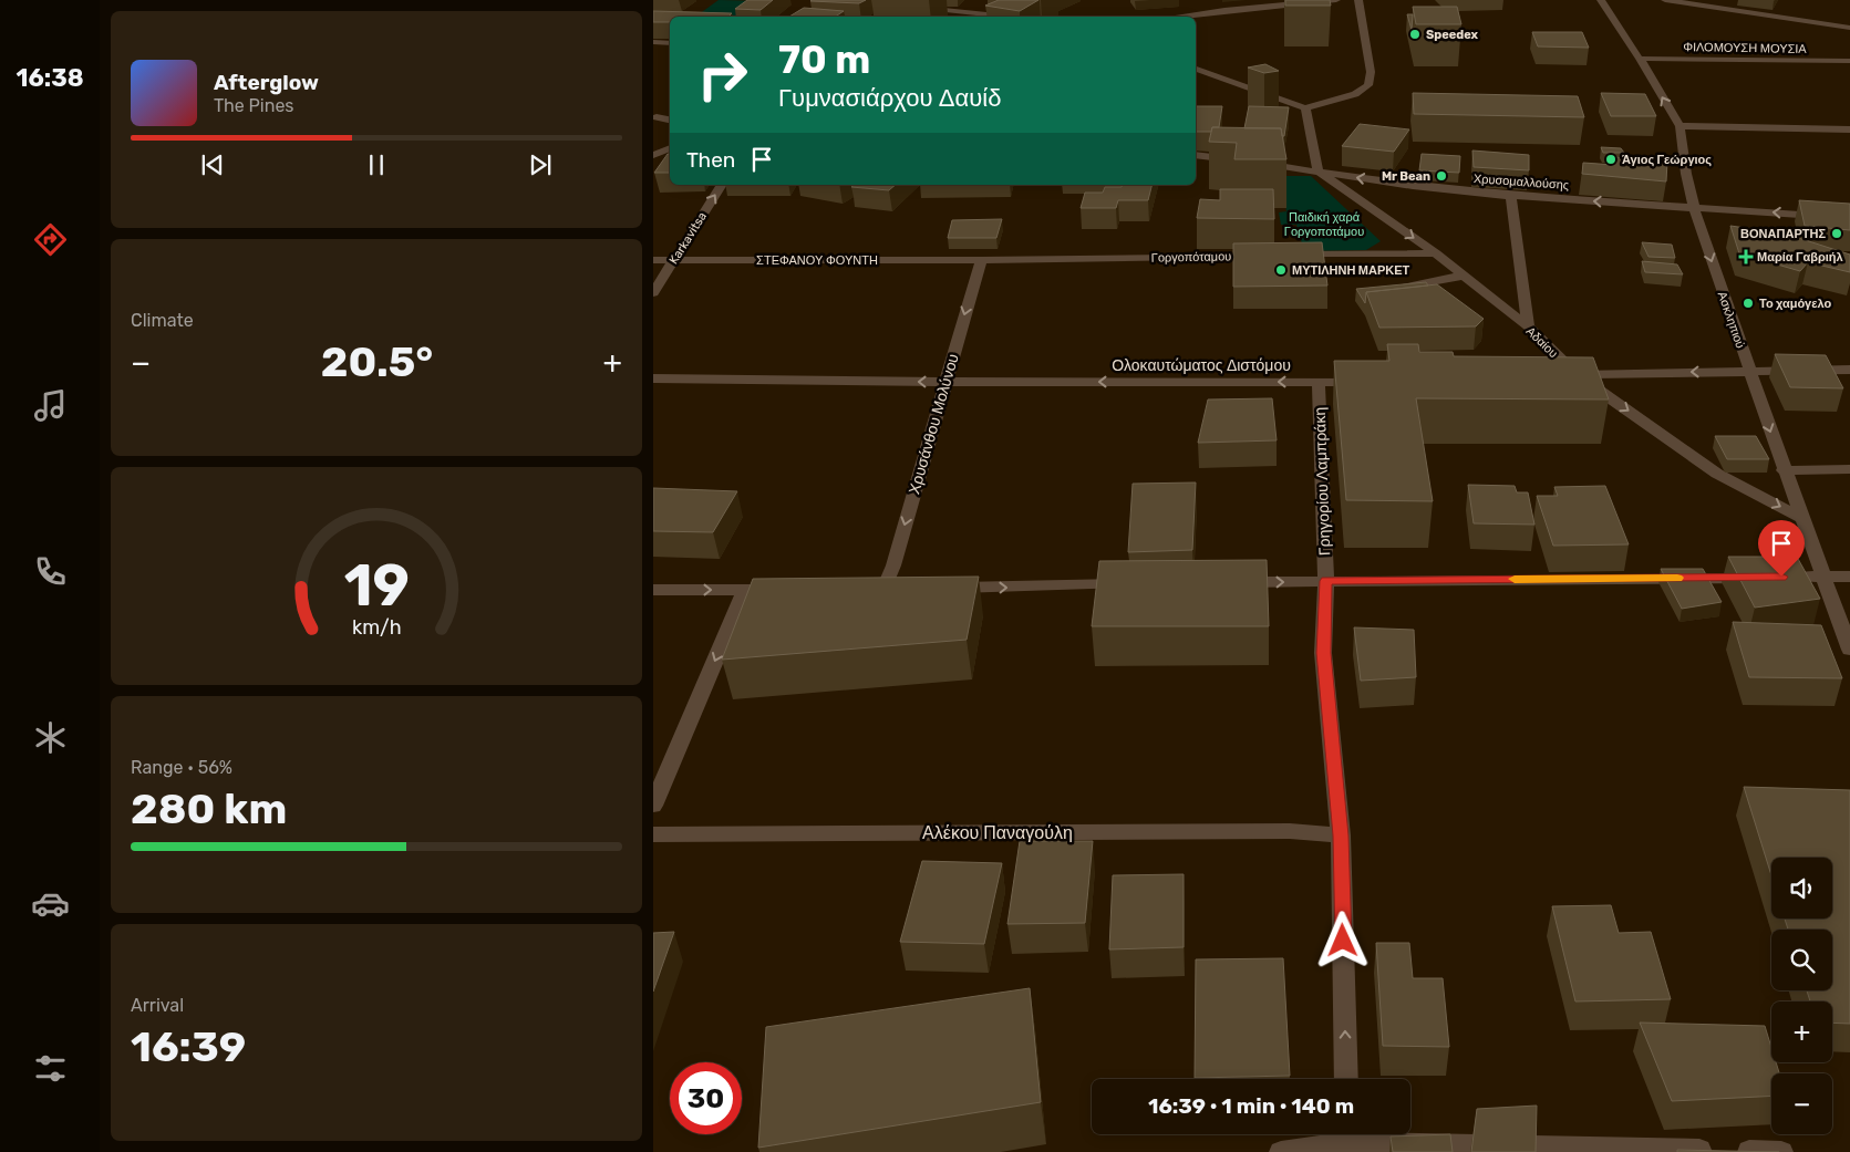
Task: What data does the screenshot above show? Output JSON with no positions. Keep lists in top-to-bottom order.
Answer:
{
  "streets": {
    "street": [
      "ΦΙΛΟΜΟΥΣΗ ΜΟΥΣΙΑ",
      "Χρυσομαλλούσης",
      "Karkavitsa",
      "Γοργοπόταμου",
      "ΣΤΕΦΑΝΟΥ ΦΟΥΝΤΗ",
      "Ασκληπιού",
      "Αδαίου",
      "Ολοκαυτώματος Διστόμου",
      "Χρυσάνθου Μολύνου",
      "Γρηγορίου Λαμπράκη",
      "Αλέκου Παναγούλη"
    ]
  },
  "crossings": [
    ["ΦΙΛΟΜΟΥΣΗ ΜΟΥΣΙΑ", "Ασκληπιού"],
    ["Χρυσομαλλούσης", "Ασκληπιού"],
    ["Χρυσομαλλούσης", "Αδαίου"],
    ["Karkavitsa", "ΣΤΕΦΑΝΟΥ ΦΟΥΝΤΗ"],
    ["Γοργοπόταμου", "ΣΤΕΦΑΝΟΥ ΦΟΥΝΤΗ"],
    ["Γοργοπόταμου", "Χρυσάνθου Μολύνου"],
    ["ΣΤΕΦΑΝΟΥ ΦΟΥΝΤΗ", "Χρυσάνθου Μολύνου"],
    ["Ασκληπιού", "Αδαίου"],
    ["Ολοκαυτώματος Διστόμου", "Χρυσάνθου Μολύνου"],
    ["Ολοκαυτώματος Διστόμου", "Γρηγορίου Λαμπράκη"],
    ["Γρηγορίου Λαμπράκη", "Αλέκου Παναγούλη"]
  ],
  "one_way": [
    "Karkavitsa",
    "Αδαίου",
    "Ολοκαυτώματος Διστόμου",
    "Χρυσάνθου Μολύνου"
  ],
  "parks": ["Παιδική χαρά Γοργοποτάμου"],
  "places": {
    "other": [
      "Speedex",
      "Άγιος Γεώργιος",
      "Mr Bean",
      "ΒΟΝΑΠΑΡΤΗΣ",
      "ΜΥΤΙΛΗΝΗ ΜΑΡΚΕΤ",
      "Το χαμόγελο"
    ],
    "health": ["Μαρία Γαβριήλ"]
  },
  "page": {
    "tabs": "16:38",
    "turn": ["70 m", "Γυμνασιάρχου Δαυίδ"],
    "song": ["Afterglow", "The Pines"],
    "then": "Then",
    "tile": [
      "Climate",
      ["Range · 56%", "280 km"],
      ["Arrival", "16:39"]
    ],
    "heat": ["−", "20.5°", "+"],
    "map_buttons": ["+", "−"],
    "limit": "30",
    "trip": "16:39 · 1 min · 140 m",
    "gauge": ["19", "km/h"]
  }
}
